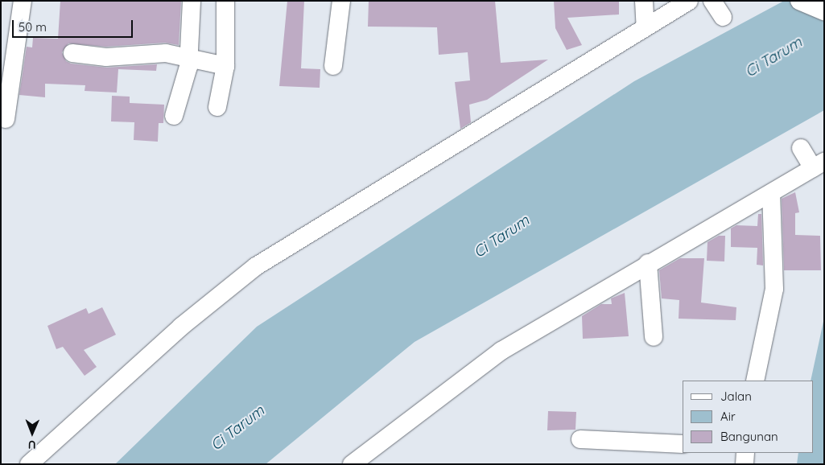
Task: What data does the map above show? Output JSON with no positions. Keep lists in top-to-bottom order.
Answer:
{
  "water": ["Ci Tarum"],
  "legend": ["Jalan", "Air", "Bangunan"],
  "scale_bar": "50 m",
  "north": "bottom"
}
